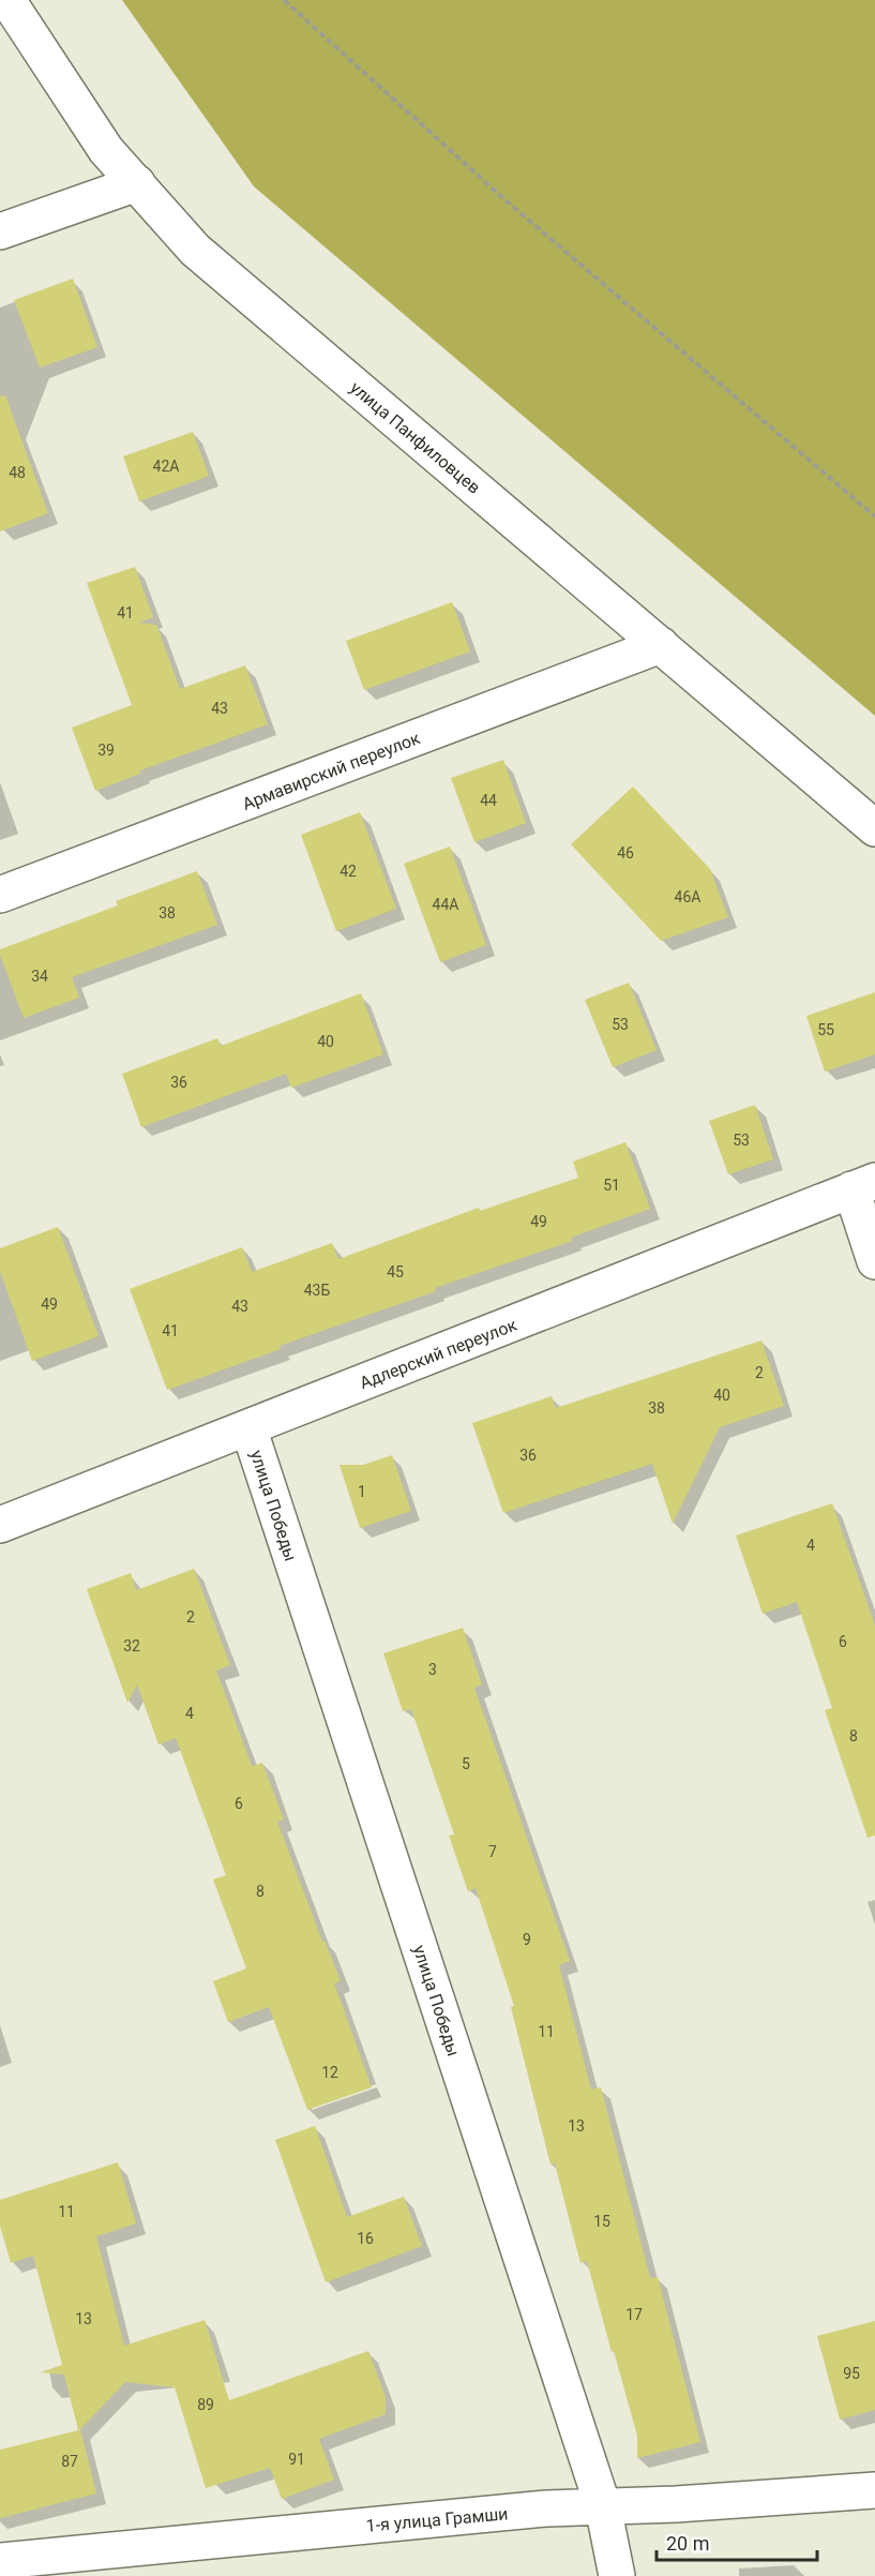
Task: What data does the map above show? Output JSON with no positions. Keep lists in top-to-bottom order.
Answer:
{
  "streets": {
    "street": [
      "улица Панфиловцев",
      "Армавирский переулок",
      "Адлерский переулок",
      "улица Победы",
      "1-я улица Грамши"
    ]
  },
  "crossings": [
    ["улица Панфиловцев", "Армавирский переулок"],
    ["Адлерский переулок", "улица Победы"],
    ["улица Победы", "1-я улица Грамши"]
  ],
  "house_numbers": [
    "42А",
    "48",
    "41",
    "43",
    "39",
    "44",
    "46",
    "42",
    "46А",
    "44А",
    "38",
    "34",
    "53",
    "55",
    "40",
    "36",
    "53",
    "51",
    "49",
    "45",
    "43Б",
    "49",
    "43",
    "41",
    "2",
    "40",
    "38",
    "36",
    "1",
    "4",
    "2",
    "6",
    "32",
    "3",
    "4",
    "8",
    "5",
    "6",
    "7",
    "8",
    "9",
    "11",
    "12",
    "13",
    "11",
    "15",
    "16",
    "17",
    "13",
    "95",
    "89",
    "91",
    "87"
  ],
  "scale_bar": "20 m"
}
